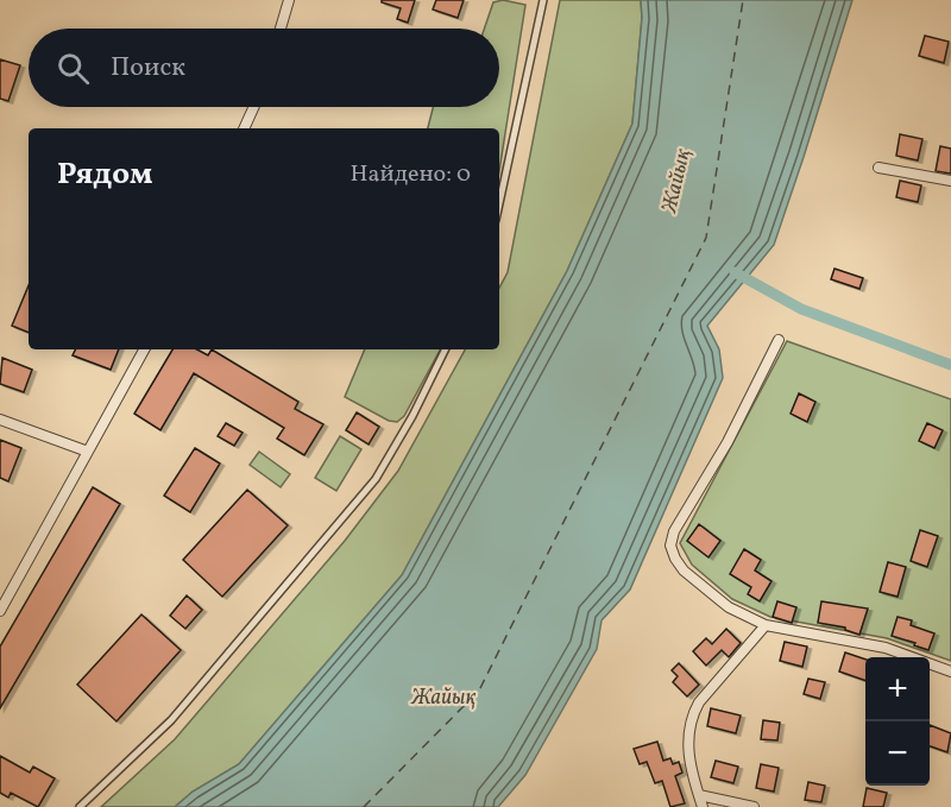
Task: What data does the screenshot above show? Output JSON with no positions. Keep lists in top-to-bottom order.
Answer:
{
  "water": ["Жайық"],
  "page": {
    "search": "Поиск",
    "heading": ["Рядом", "Найдено: 0"],
    "map_buttons": ["+", "−"]
  }
}
